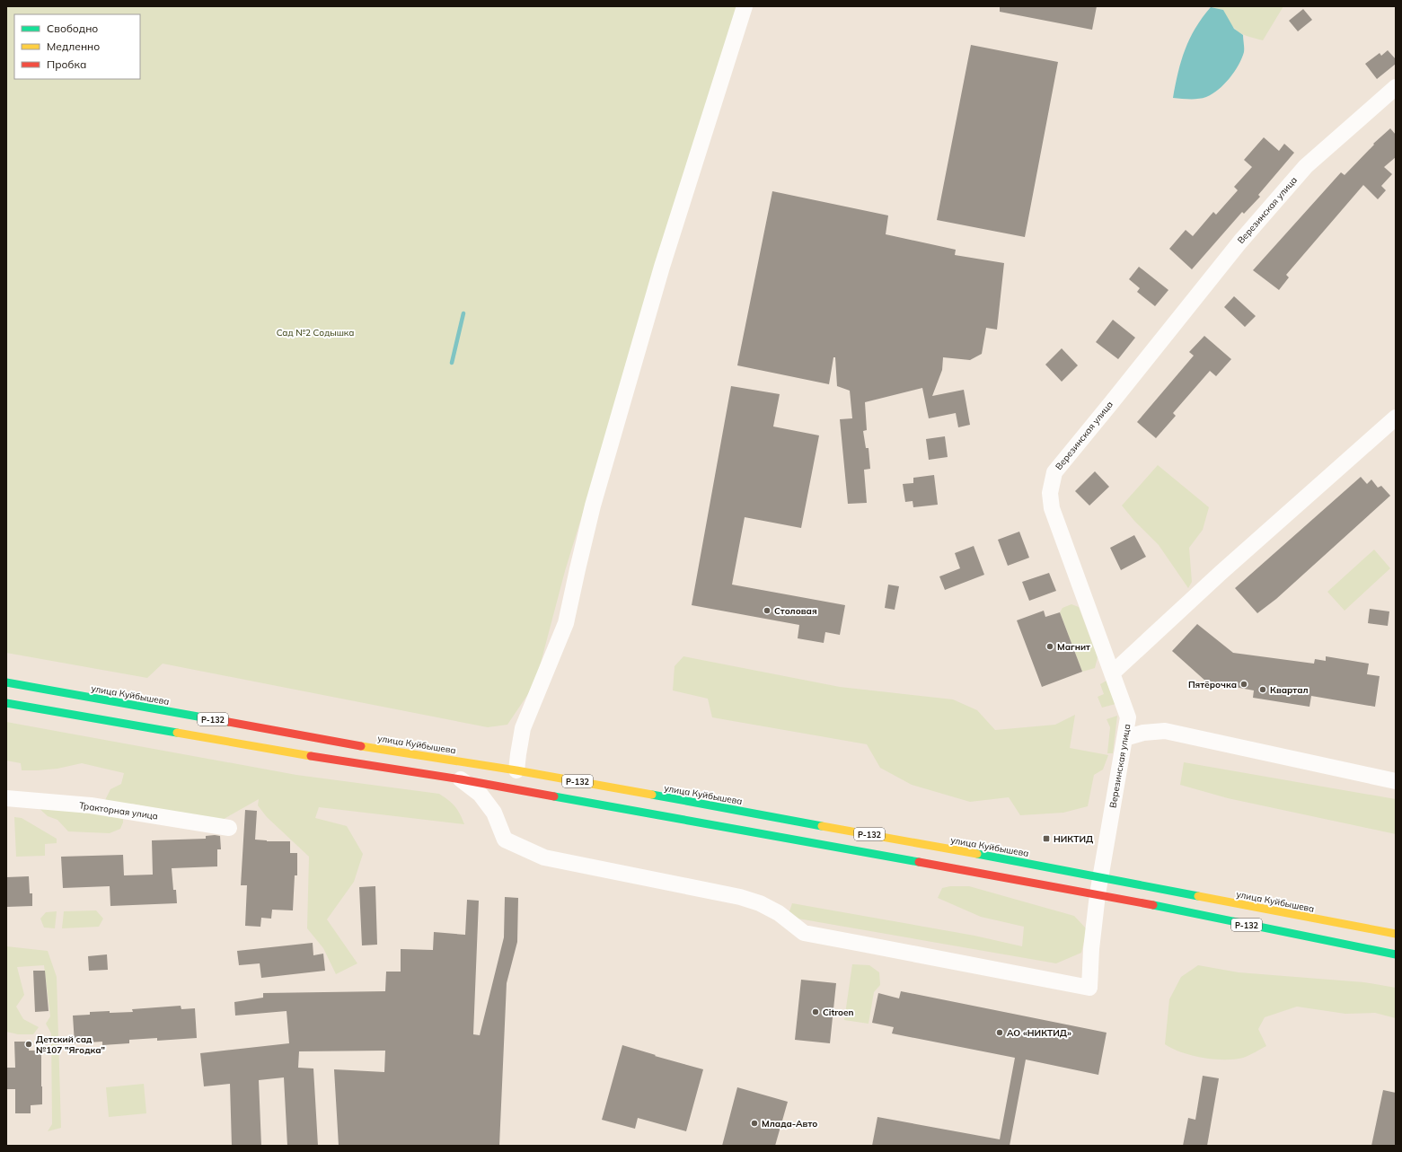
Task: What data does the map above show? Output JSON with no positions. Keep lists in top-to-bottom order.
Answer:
{
  "streets": {
    "highway": ["улица Куйбышева", "Р-132"],
    "street": ["Верезинская улица", "Тракторная улица"]
  },
  "crossings": [
    ["Верезинская улица", "улица Куйбышева"],
    ["Верезинская улица", "Р-132"]
  ],
  "parks": ["Сад №2 Содышка"],
  "places": {
    "other": [
      "Столовая",
      "Магнит",
      "Пятёрочка",
      "Квартал",
      "Citroen",
      "АО «НИКТИД»",
      "Детский сад №107 \"Ягодка\"",
      "Млада-Авто"
    ],
    "transit": ["НИКТИД"]
  },
  "legend": ["Свободно", "Медленно", "Пробка"]
}
